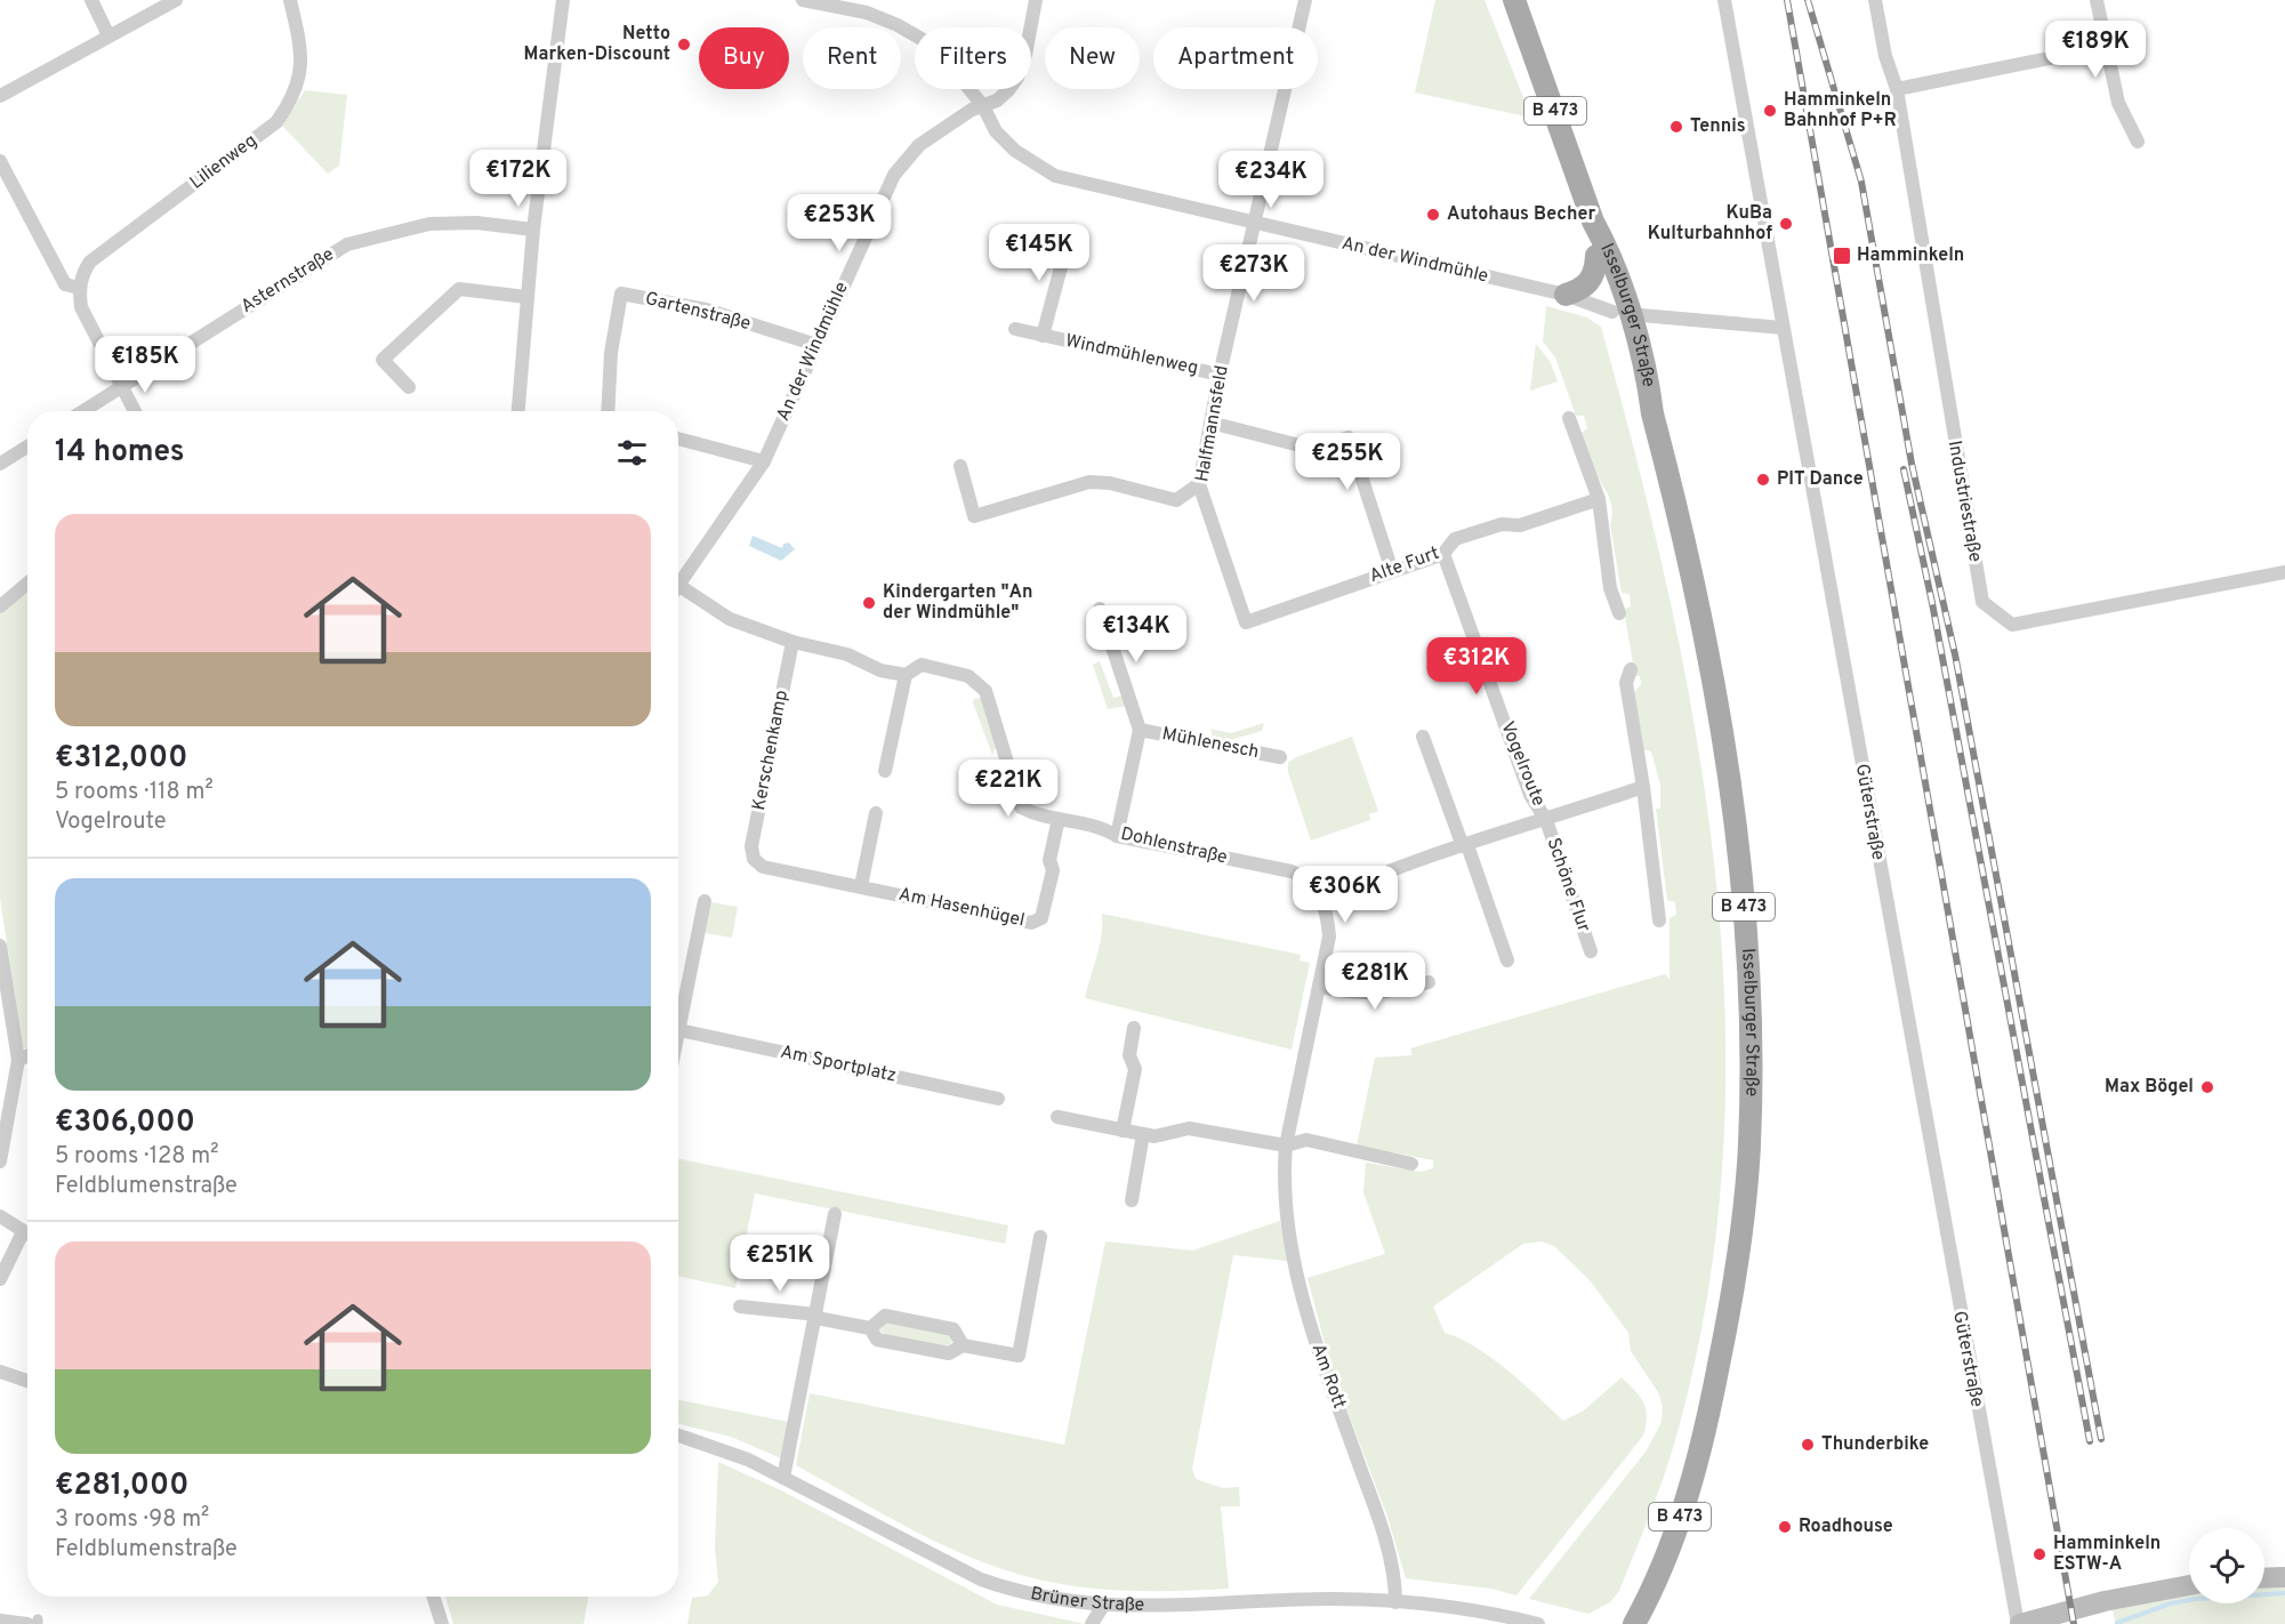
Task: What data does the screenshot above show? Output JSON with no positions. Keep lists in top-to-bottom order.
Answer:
{
  "streets": {
    "main road": ["B 473", "Isselburger Straße"],
    "street": [
      "Lilienweg",
      "An der Windmühle",
      "Asternstraße",
      "Gartenstraße",
      "Windmühlenweg",
      "Halfmannsfeld",
      "Industriestraße",
      "Alte Furt",
      "Mühlenesch",
      "Kerschenkamp",
      "Vogelroute",
      "Güterstraße",
      "Dohlenstraße",
      "Schöne Flur",
      "Am Hasenhügel",
      "Am Sportplatz",
      "Am Rott",
      "Brüner Straße"
    ]
  },
  "crossings": [
    ["B 473", "An der Windmühle"],
    ["B 473", "Isselburger Straße"],
    ["An der Windmühle", "Gartenstraße"],
    ["An der Windmühle", "Isselburger Straße"],
    ["An der Windmühle", "Halfmannsfeld"],
    ["An der Windmühle", "Güterstraße"],
    ["An der Windmühle", "Dohlenstraße"],
    ["Windmühlenweg", "Halfmannsfeld"],
    ["Halfmannsfeld", "Alte Furt"],
    ["Alte Furt", "Vogelroute"],
    ["Mühlenesch", "Dohlenstraße"],
    ["Kerschenkamp", "Dohlenstraße"],
    ["Kerschenkamp", "Am Hasenhügel"],
    ["Vogelroute", "Schöne Flur"],
    ["Dohlenstraße", "Schöne Flur"],
    ["Dohlenstraße", "Am Hasenhügel"],
    ["Dohlenstraße", "Am Rott"],
    ["Schöne Flur", "Am Rott"],
    ["Am Rott", "Brüner Straße"]
  ],
  "places": {
    "other": [
      "Netto Marken-Discount",
      "Hamminkeln Bahnhof P+R",
      "Tennis",
      "Autohaus Becher",
      "KuBa Kulturbahnhof",
      "PIT Dance",
      "Kindergarten \"An der Windmühle\"",
      "Max Bögel",
      "Thunderbike",
      "Roadhouse",
      "Hamminkeln ESTW-A"
    ],
    "transit": ["Hamminkeln"]
  },
  "page": {
    "price": [
      "€189K",
      "€172K",
      "€234K",
      "€253K",
      "€145K",
      "€273K",
      "€185K",
      "€255K",
      "€134K",
      "€312K",
      "€221K",
      "€306K",
      "€281K",
      "€251K"
    ],
    "chip": [
      "Buy",
      "Rent",
      "Filters",
      "New",
      "Apartment"
    ],
    "heading": "14 homes",
    "list": [
      {
        "name": "€312,000",
        "note": "5 rooms · 118 m² · Vogelroute"
      },
      {
        "name": "€306,000",
        "note": "5 rooms · 128 m² · Feldblumenstraße"
      },
      {
        "name": "€281,000",
        "note": "3 rooms · 98 m² · Feldblumenstraße"
      }
    ]
  }
}
